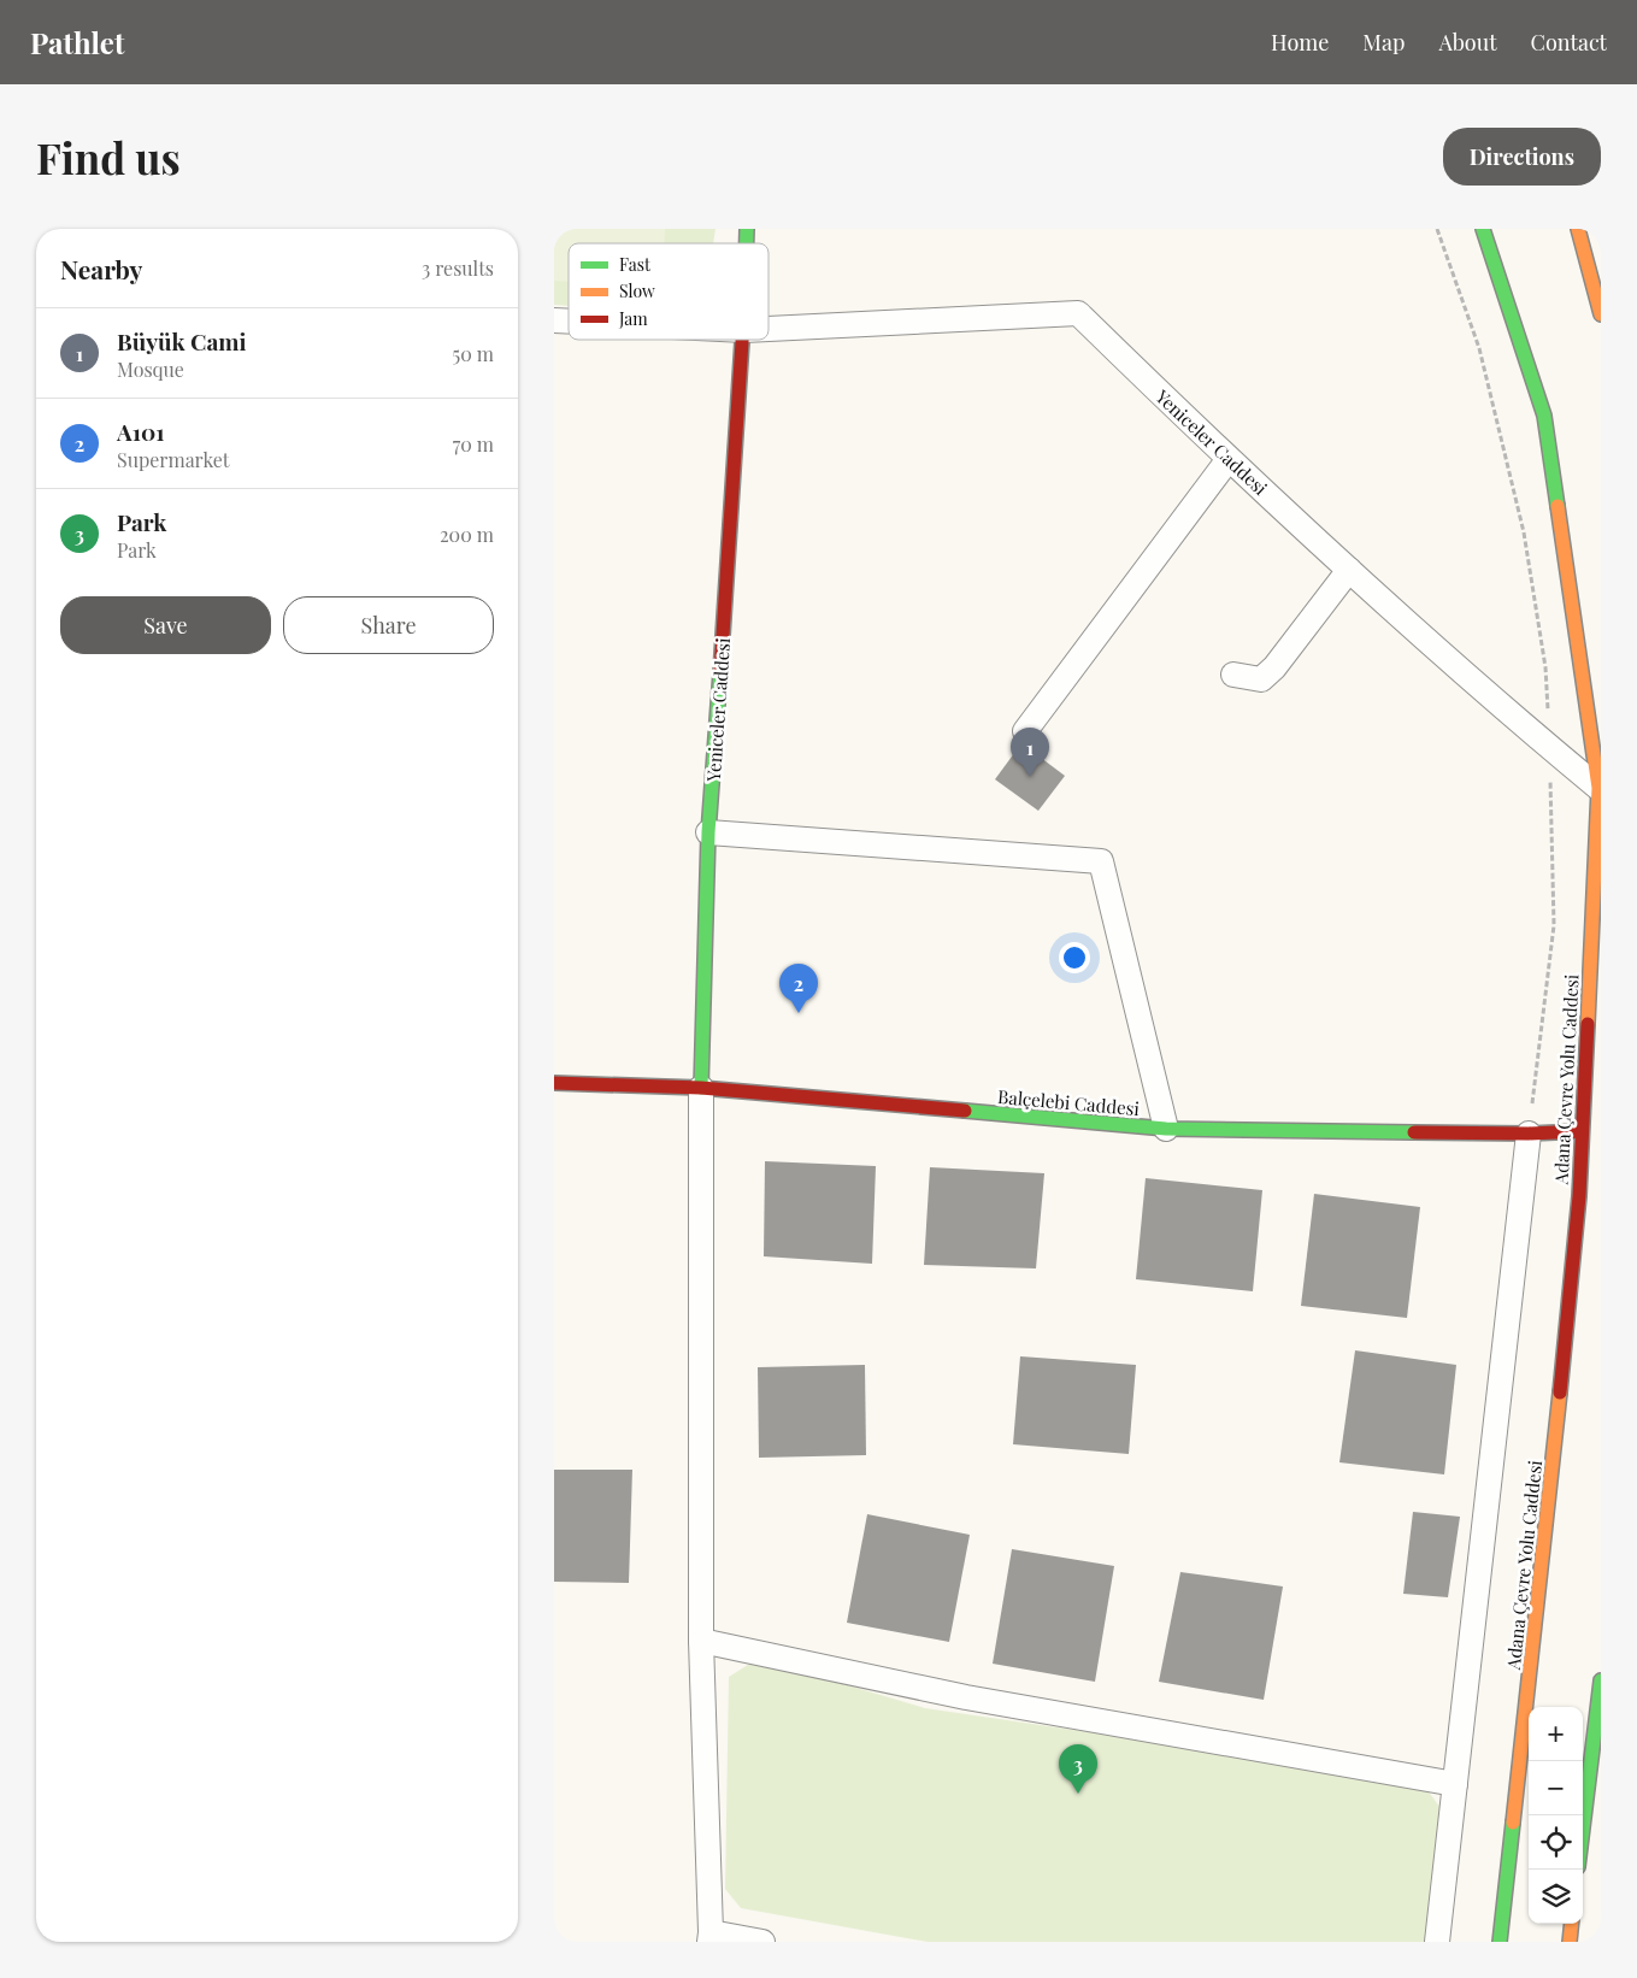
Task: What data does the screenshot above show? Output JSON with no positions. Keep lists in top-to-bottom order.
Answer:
{
  "streets": {
    "main road": ["Yeniceler Caddesi", "Adana Çevre Yolu Caddesi", "Balçelebi Caddesi"]
  },
  "crossings": [
    ["Yeniceler Caddesi", "Adana Çevre Yolu Caddesi"],
    ["Yeniceler Caddesi", "Balçelebi Caddesi"],
    ["Adana Çevre Yolu Caddesi", "Balçelebi Caddesi"]
  ],
  "legend": ["Fast", "Slow", "Jam"],
  "page": {
    "header": "Pathlet",
    "nav": [
      "Home",
      "Map",
      "About",
      "Contact"
    ],
    "buttons": [
      "Directions",
      ["Save", "Share"]
    ],
    "title": "Find us",
    "heading": ["Nearby", "3 results"],
    "list": [
      {
        "mark": "1",
        "name": "Büyük Cami",
        "note": "Mosque",
        "value": "50 m"
      },
      {
        "mark": "2",
        "name": "A101",
        "note": "Supermarket",
        "value": "70 m"
      },
      {
        "mark": "3",
        "name": "Park",
        "note": "Park",
        "value": "200 m"
      }
    ],
    "pins": ["1", "2", "3"],
    "map_buttons": ["+", "−"]
  }
}
